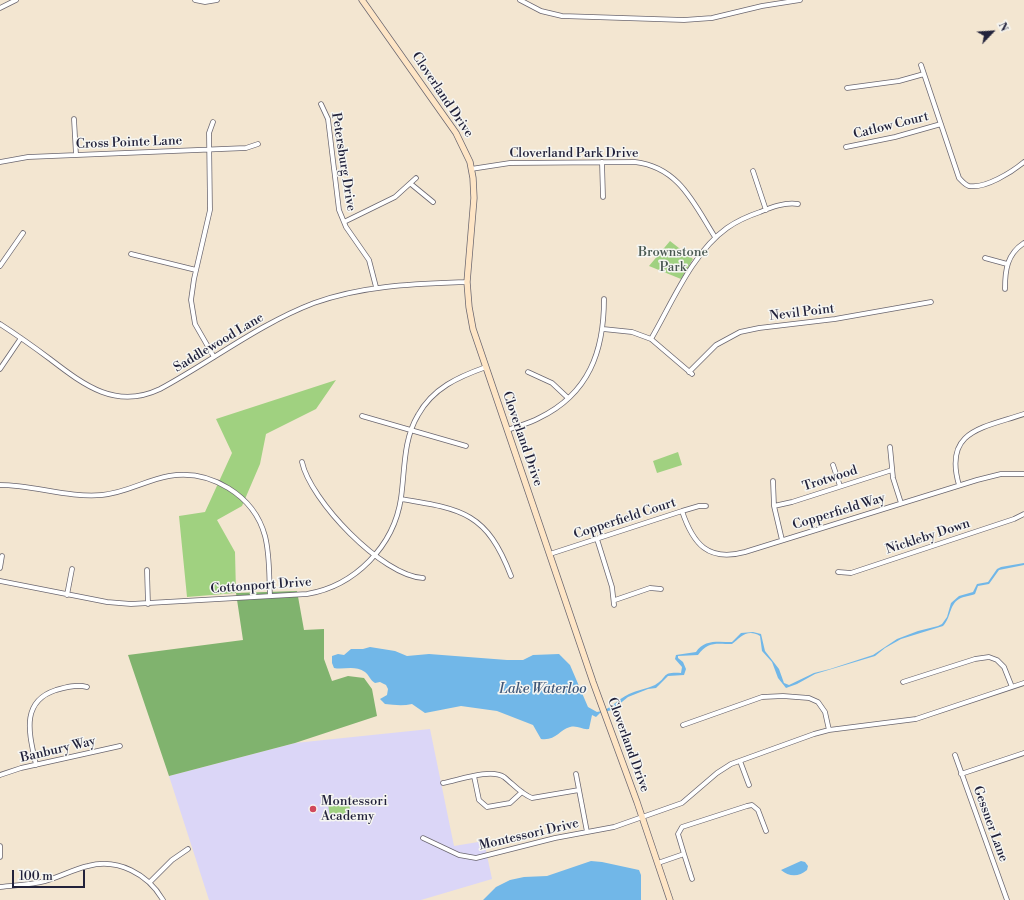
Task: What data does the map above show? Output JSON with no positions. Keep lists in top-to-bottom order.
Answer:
{
  "streets": {
    "main road": ["Cloverland Drive"],
    "street": [
      "Catlow Court",
      "Cross Pointe Lane",
      "Cloverland Park Drive",
      "Petersburg Drive",
      "Nevil Point",
      "Saddlewood Lane",
      "Trotwood",
      "Copperfield Way",
      "Copperfield Court",
      "Nickleby Down",
      "Cottonport Drive",
      "Banbury Way",
      "Gessner Lane",
      "Montessori Drive"
    ]
  },
  "crossings": [
    ["Cloverland Drive", "Cloverland Park Drive"],
    ["Cloverland Drive", "Saddlewood Lane"],
    ["Cloverland Drive", "Copperfield Court"],
    ["Cloverland Drive", "Cottonport Drive"],
    ["Cloverland Drive", "Montessori Drive"],
    ["Petersburg Drive", "Saddlewood Lane"],
    ["Copperfield Way", "Copperfield Court"]
  ],
  "water": ["Lake Waterloo"],
  "parks": ["Brownstone Park"],
  "places": ["Montessori Academy"],
  "scale_bar": "100 m",
  "north": "top right"
}
